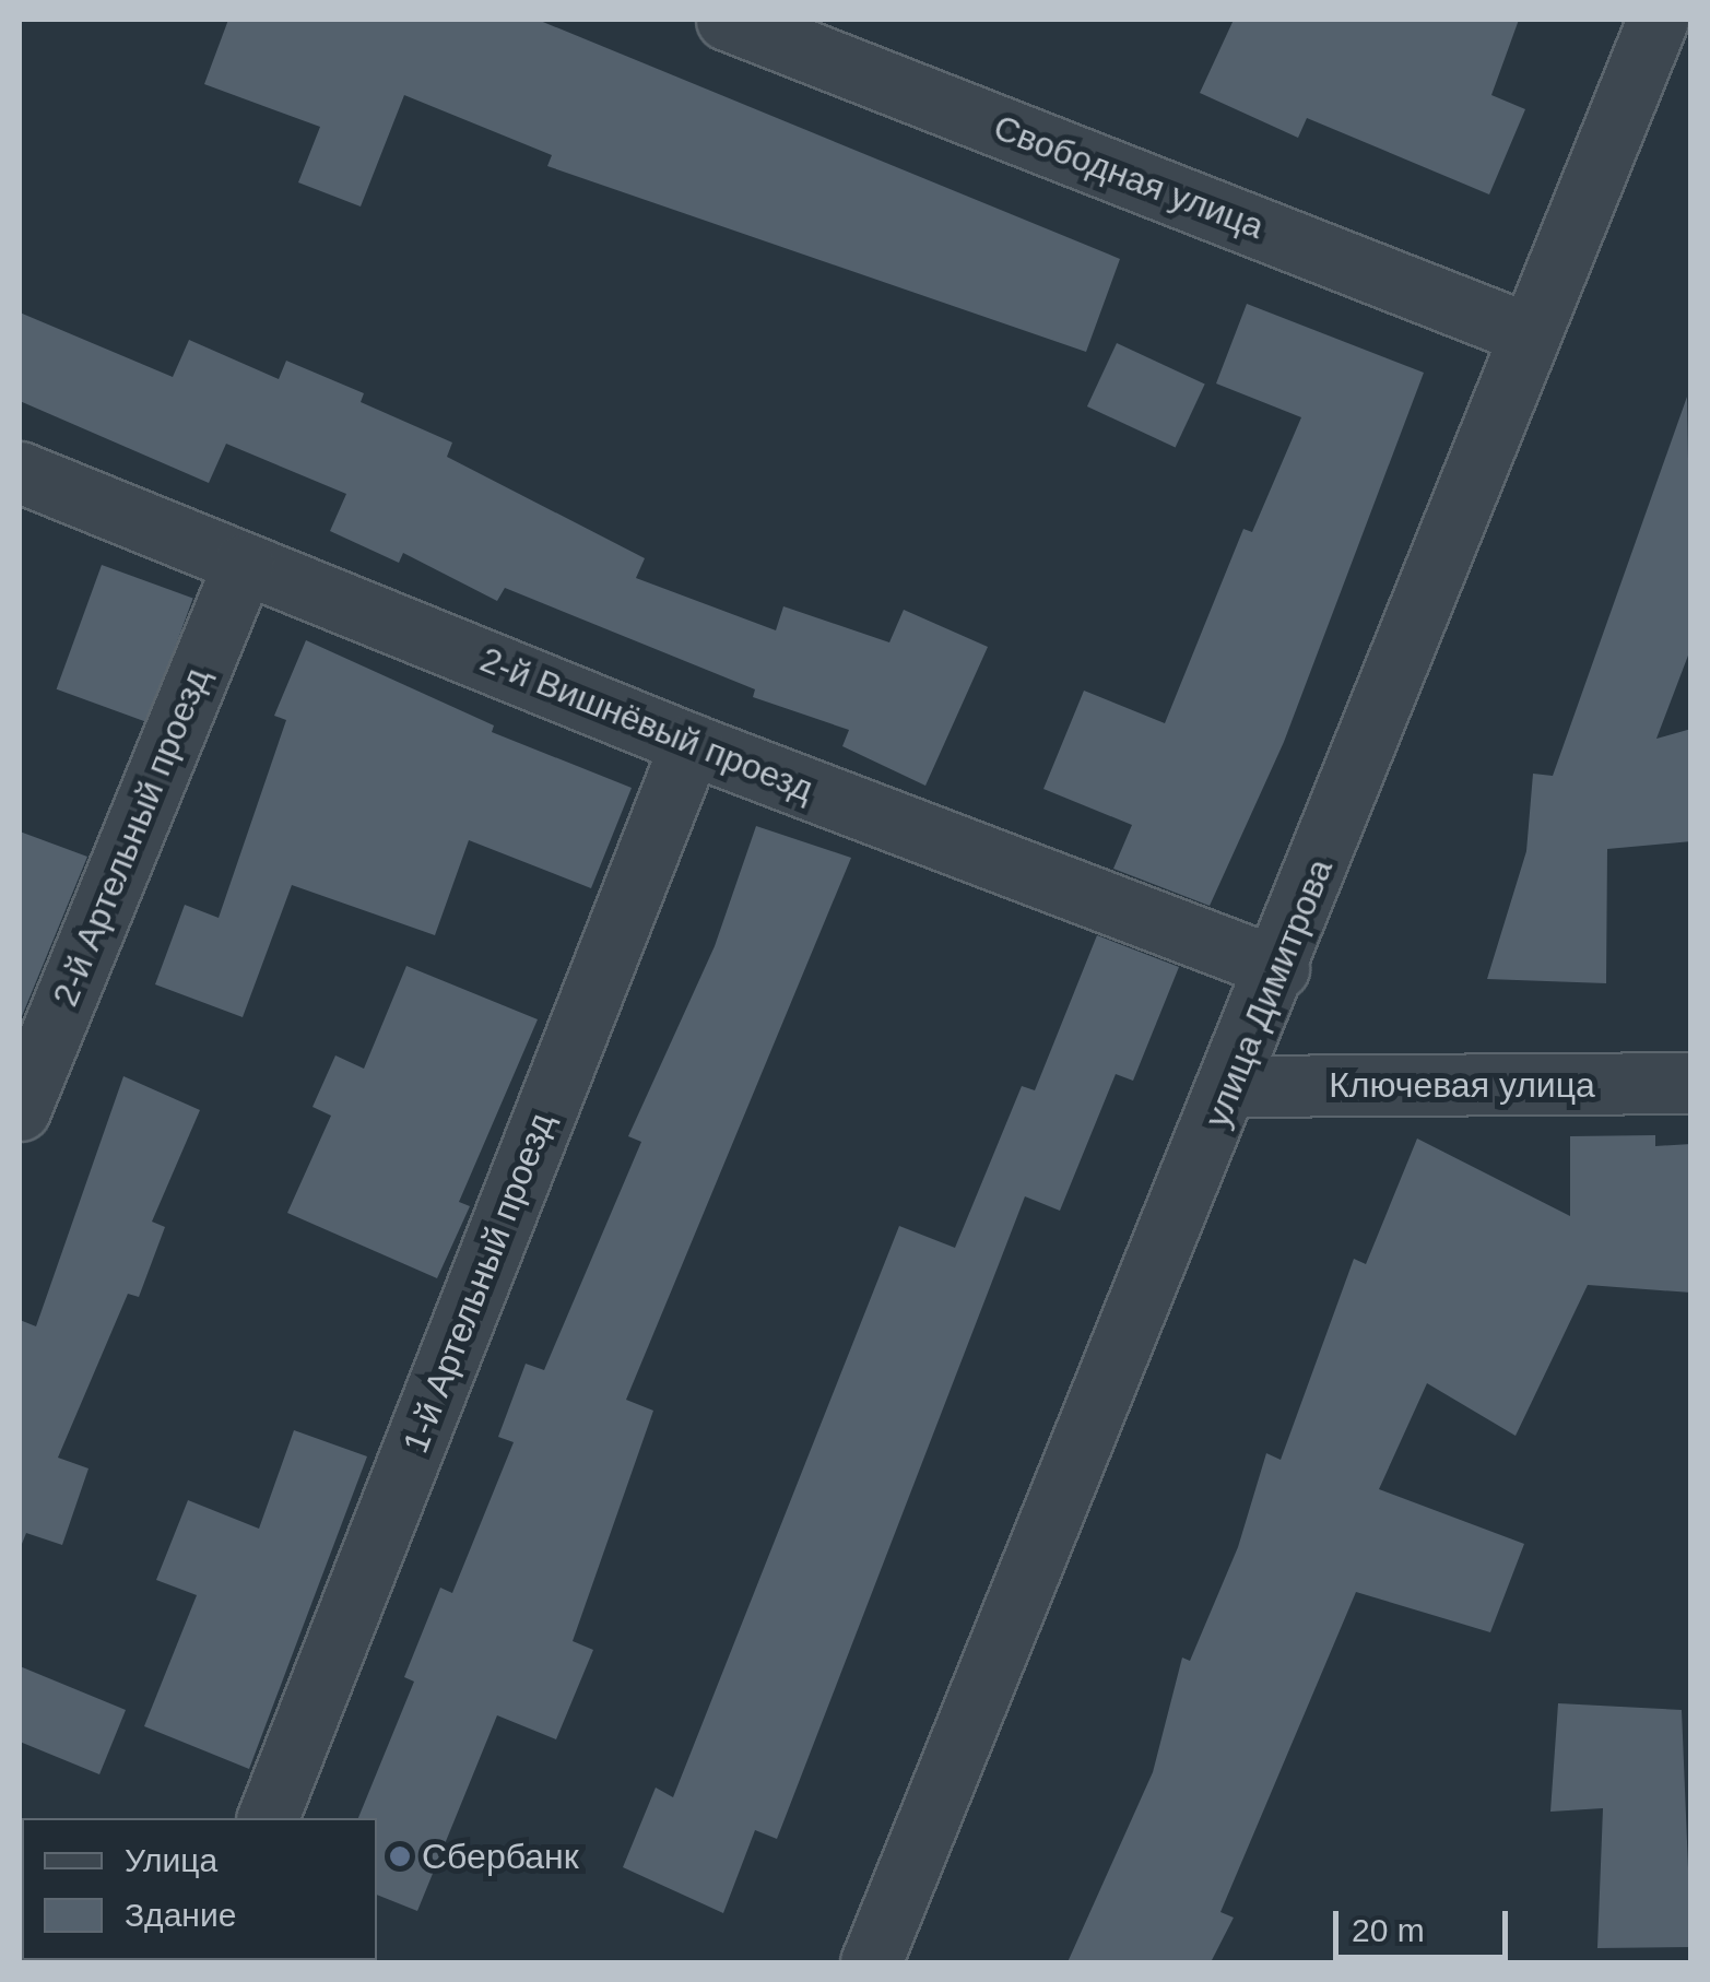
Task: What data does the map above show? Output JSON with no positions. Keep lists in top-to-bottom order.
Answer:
{
  "streets": {
    "street": [
      "Свободная улица",
      "2-й Вишнёвый проезд",
      "2-й Артельный проезд",
      "улица Димитрова",
      "Ключевая улица",
      "1-й Артельный проезд"
    ]
  },
  "crossings": [
    ["Свободная улица", "улица Димитрова"],
    ["2-й Вишнёвый проезд", "2-й Артельный проезд"],
    ["2-й Вишнёвый проезд", "улица Димитрова"],
    ["2-й Вишнёвый проезд", "1-й Артельный проезд"],
    ["улица Димитрова", "Ключевая улица"]
  ],
  "places": ["Сбербанк"],
  "legend": ["Улица", "Здание"],
  "scale_bar": "20 m"
}
